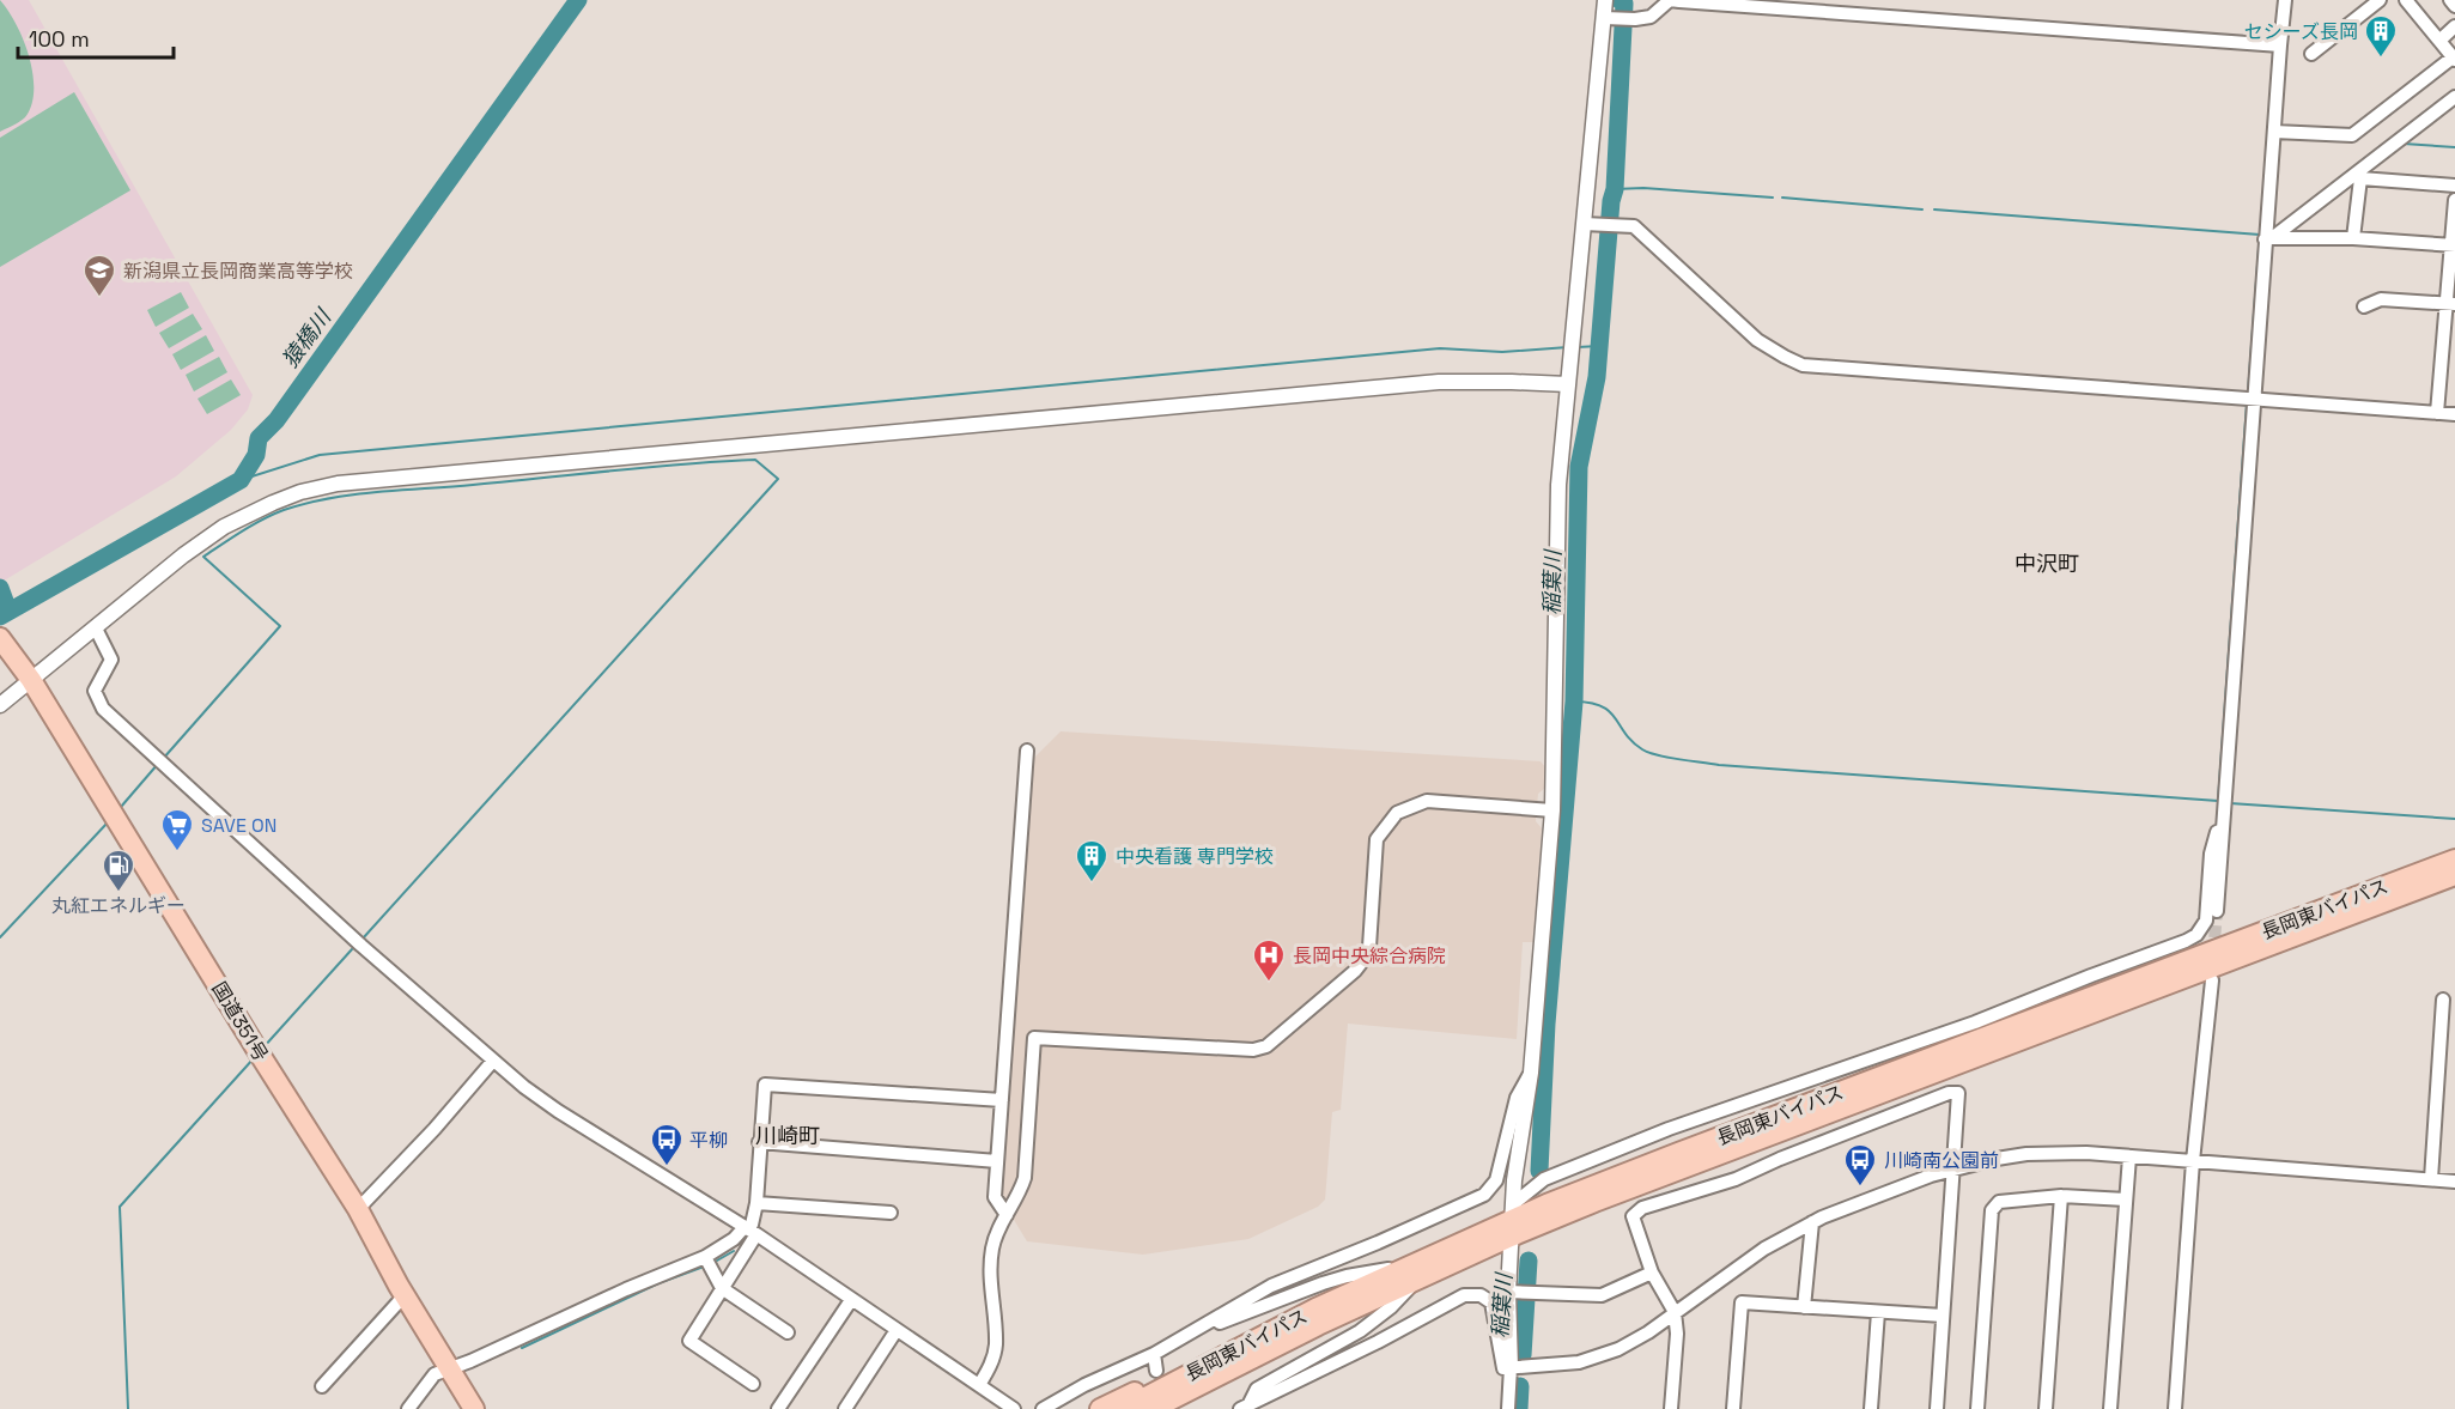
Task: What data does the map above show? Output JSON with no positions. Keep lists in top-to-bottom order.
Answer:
{
  "streets": {
    "highway": ["長岡東バイパス", "国道351号"]
  },
  "districts": ["中沢町", "川崎町"],
  "water": ["猿橋川", "稲葉川"],
  "places": {
    "building": ["セシーズ長岡", "中央看護 専門学校"],
    "school or university": ["新潟県立長岡商業高等学校"],
    "supermarket": ["SAVE ON"],
    "fuel station": ["丸紅エネルギー"],
    "hospital": ["長岡中央綜合病院"],
    "bus stop": ["平柳", "川崎南公園前"]
  },
  "scale_bar": "100 m"
}
